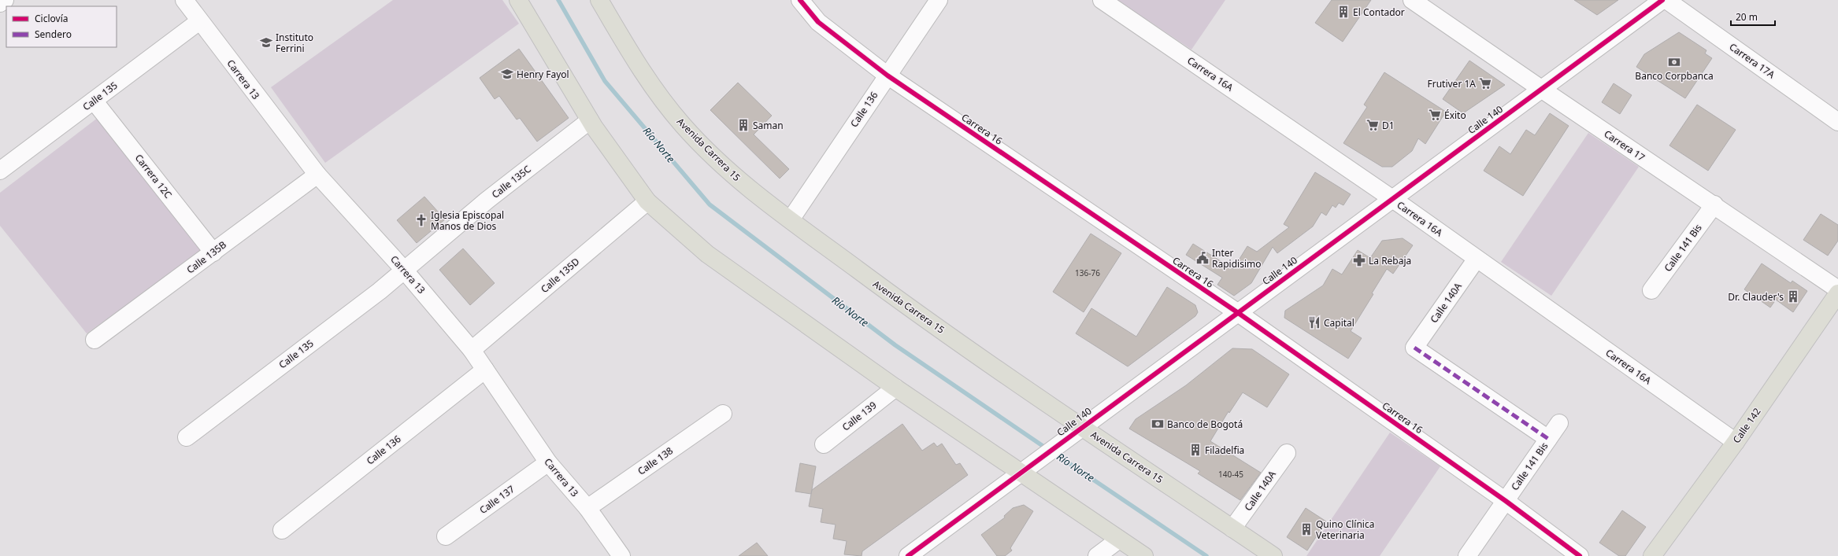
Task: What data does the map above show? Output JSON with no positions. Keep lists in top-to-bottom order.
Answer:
{
  "streets": {
    "main road": ["Avenida Carrera 15", "Calle 142"],
    "street": [
      "Carrera 17A",
      "Carrera 16A",
      "Carrera 13",
      "Calle 135",
      "Calle 136",
      "Calle 140",
      "Carrera 16",
      "Carrera 17",
      "Carrera 12C",
      "Calle 135C",
      "Calle 141 Bis",
      "Calle 135B",
      "Calle 135D",
      "Calle 140A",
      "Calle 139",
      "Calle 138",
      "Calle 137"
    ]
  },
  "crossings": [
    ["Carrera 16A", "Calle 140"],
    ["Carrera 16A", "Calle 140A"],
    ["Carrera 16A", "Calle 142"],
    ["Carrera 13", "Calle 135"],
    ["Carrera 13", "Calle 136"],
    ["Carrera 13", "Calle 135C"],
    ["Carrera 13", "Calle 135B"],
    ["Carrera 13", "Calle 135D"],
    ["Carrera 13", "Calle 138"],
    ["Carrera 13", "Calle 137"],
    ["Calle 135", "Carrera 12C"],
    ["Calle 135", "Calle 135C"],
    ["Calle 136", "Carrera 16"],
    ["Calle 136", "Avenida Carrera 15"],
    ["Calle 140", "Carrera 16"],
    ["Calle 140", "Carrera 17"],
    ["Calle 140", "Avenida Carrera 15"],
    ["Carrera 16", "Calle 141 Bis"],
    ["Carrera 17", "Calle 141 Bis"],
    ["Avenida Carrera 15", "Calle 140A"],
    ["Carrera 12C", "Calle 135B"],
    ["Calle 141 Bis", "Calle 140A"]
  ],
  "water": ["Río Norte"],
  "places": {
    "building": [
      "El Contador",
      "Saman",
      "Dr. Clauder's",
      "Filadelfia",
      "Quino Clínica Veterinaria"
    ],
    "school or university": ["Instituto Ferrini", "Henry Fayol"],
    "bank": ["Banco Corpbanca", "Banco de Bogotá"],
    "supermarket": ["Frutiver 1A", "Éxito", "D1"],
    "church": ["Iglesia Episcopal Manos de Dios"],
    "public building": ["Inter Rapidisimo"],
    "pharmacy": ["La Rebaja"],
    "restaurant": ["Capital"]
  },
  "house_numbers": ["136-76", "140-45"],
  "legend": ["Ciclovía", "Sendero"],
  "scale_bar": "20 m"
}
